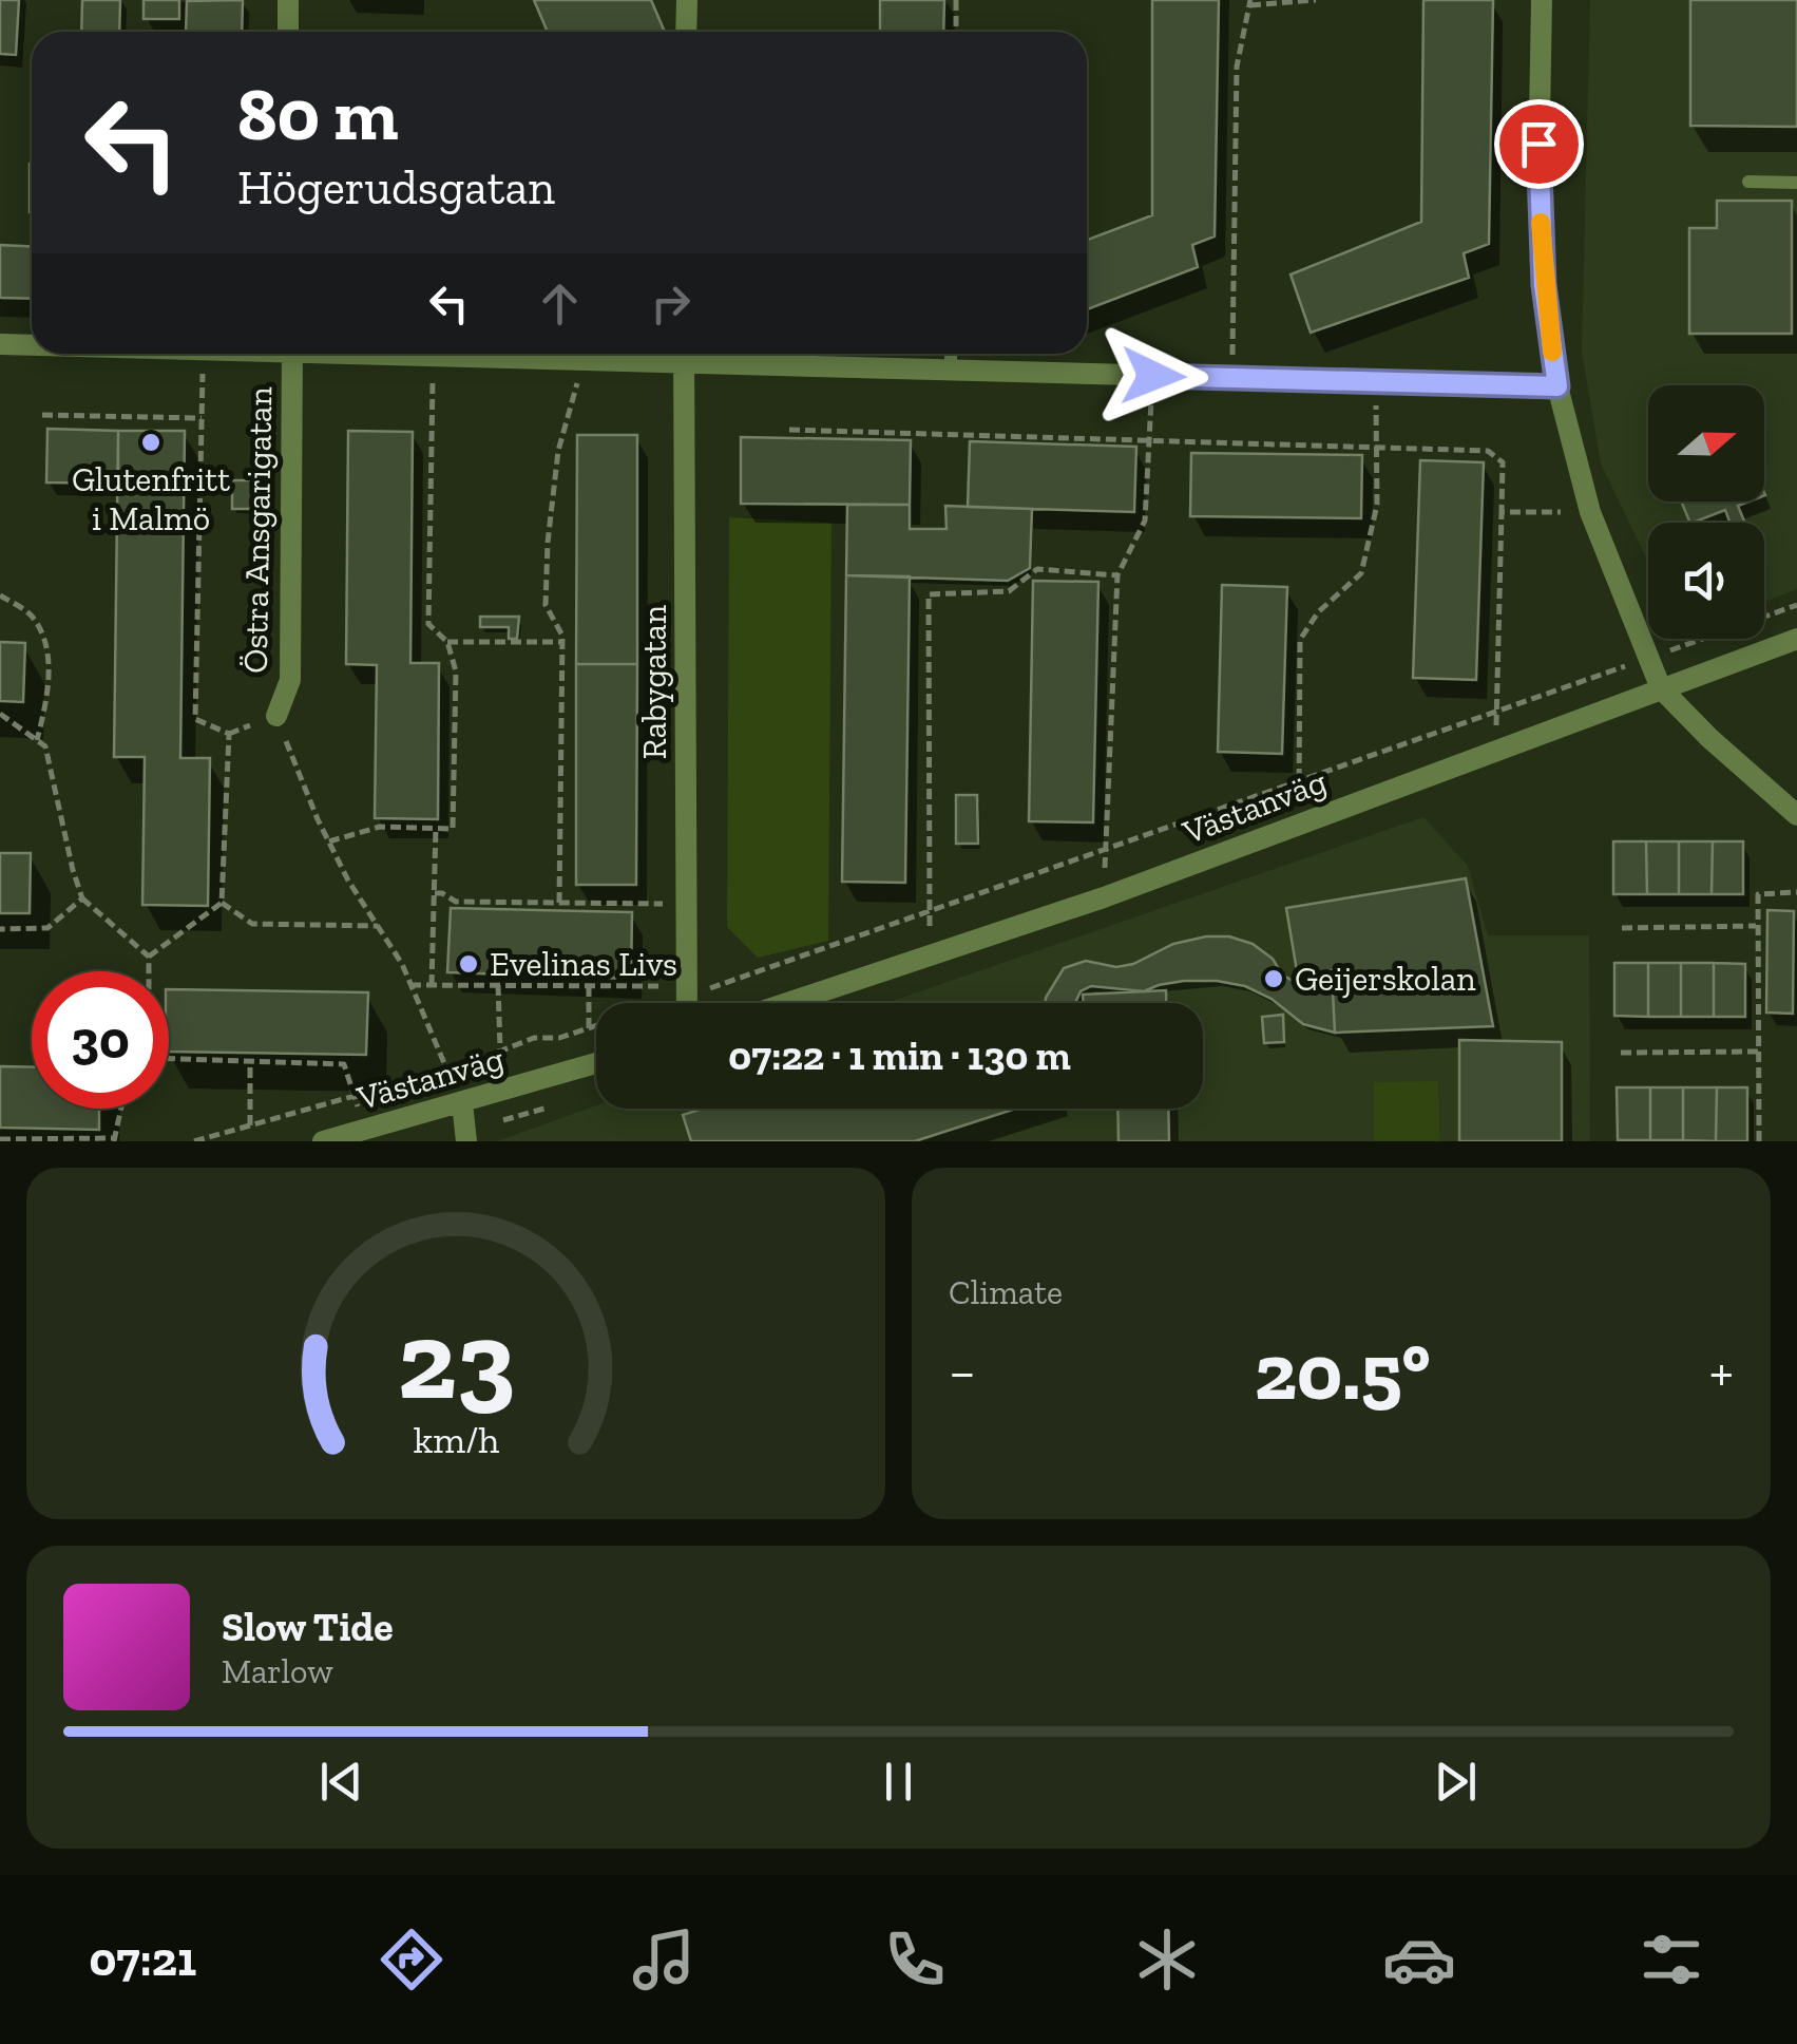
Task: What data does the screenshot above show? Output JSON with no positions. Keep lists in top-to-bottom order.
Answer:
{
  "streets": {
    "street": ["Östra Ansgarigatan", "Rabygatan", "Västanväg"]
  },
  "places": ["Glutenfritt i Malmö", "Evelinas Livs", "Geijerskolan"],
  "north": "right",
  "page": {
    "turn": ["80 m", "Högerudsgatan"],
    "limit": "30",
    "trip": "07:22 · 1 min · 130 m",
    "tile": "Climate",
    "heat": ["−", "20.5°", "+"],
    "song": ["Slow Tide", "Marlow"],
    "tabs": "07:21",
    "gauge": ["23", "km/h"]
  }
}
